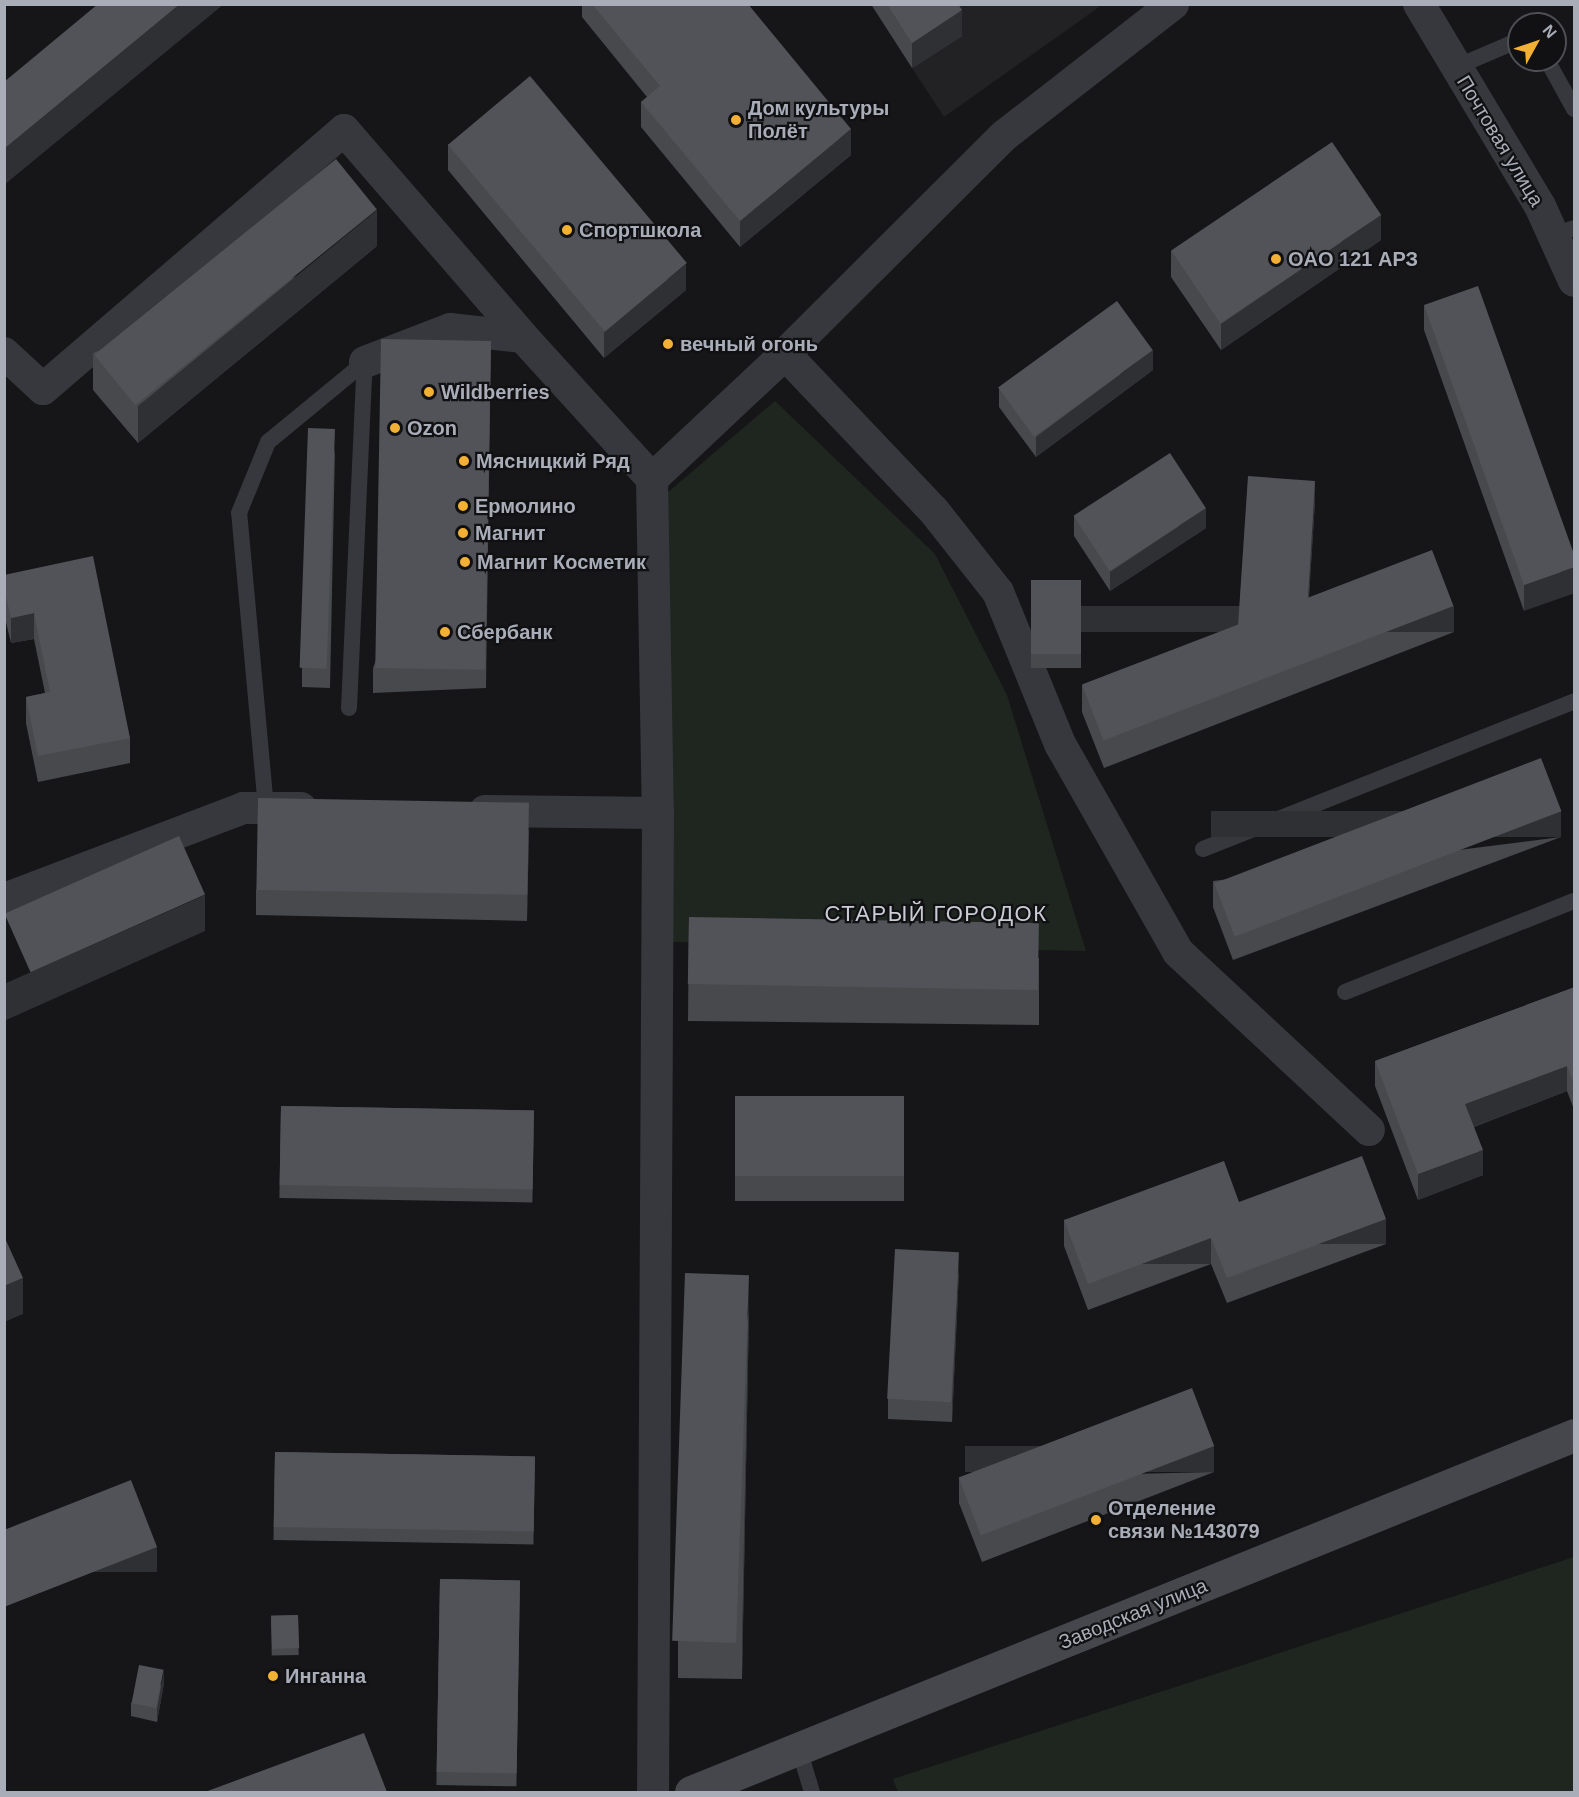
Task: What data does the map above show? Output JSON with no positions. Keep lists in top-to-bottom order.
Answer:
{
  "streets": {
    "main road": ["Заводская улица"],
    "street": ["Почтовая улица"]
  },
  "districts": ["СТАРЫЙ ГОРОДОК"],
  "places": [
    "Дом культуры Полёт",
    "Спортшкола",
    "OAO 121 АРЗ",
    "вечный огонь",
    "Wildberries",
    "Ozon",
    "Мясницкий Ряд",
    "Ермолино",
    "Магнит",
    "Магнит Косметик",
    "Сбербанк",
    "Отделение связи №143079",
    "Инганна"
  ],
  "north": "top right"
}
